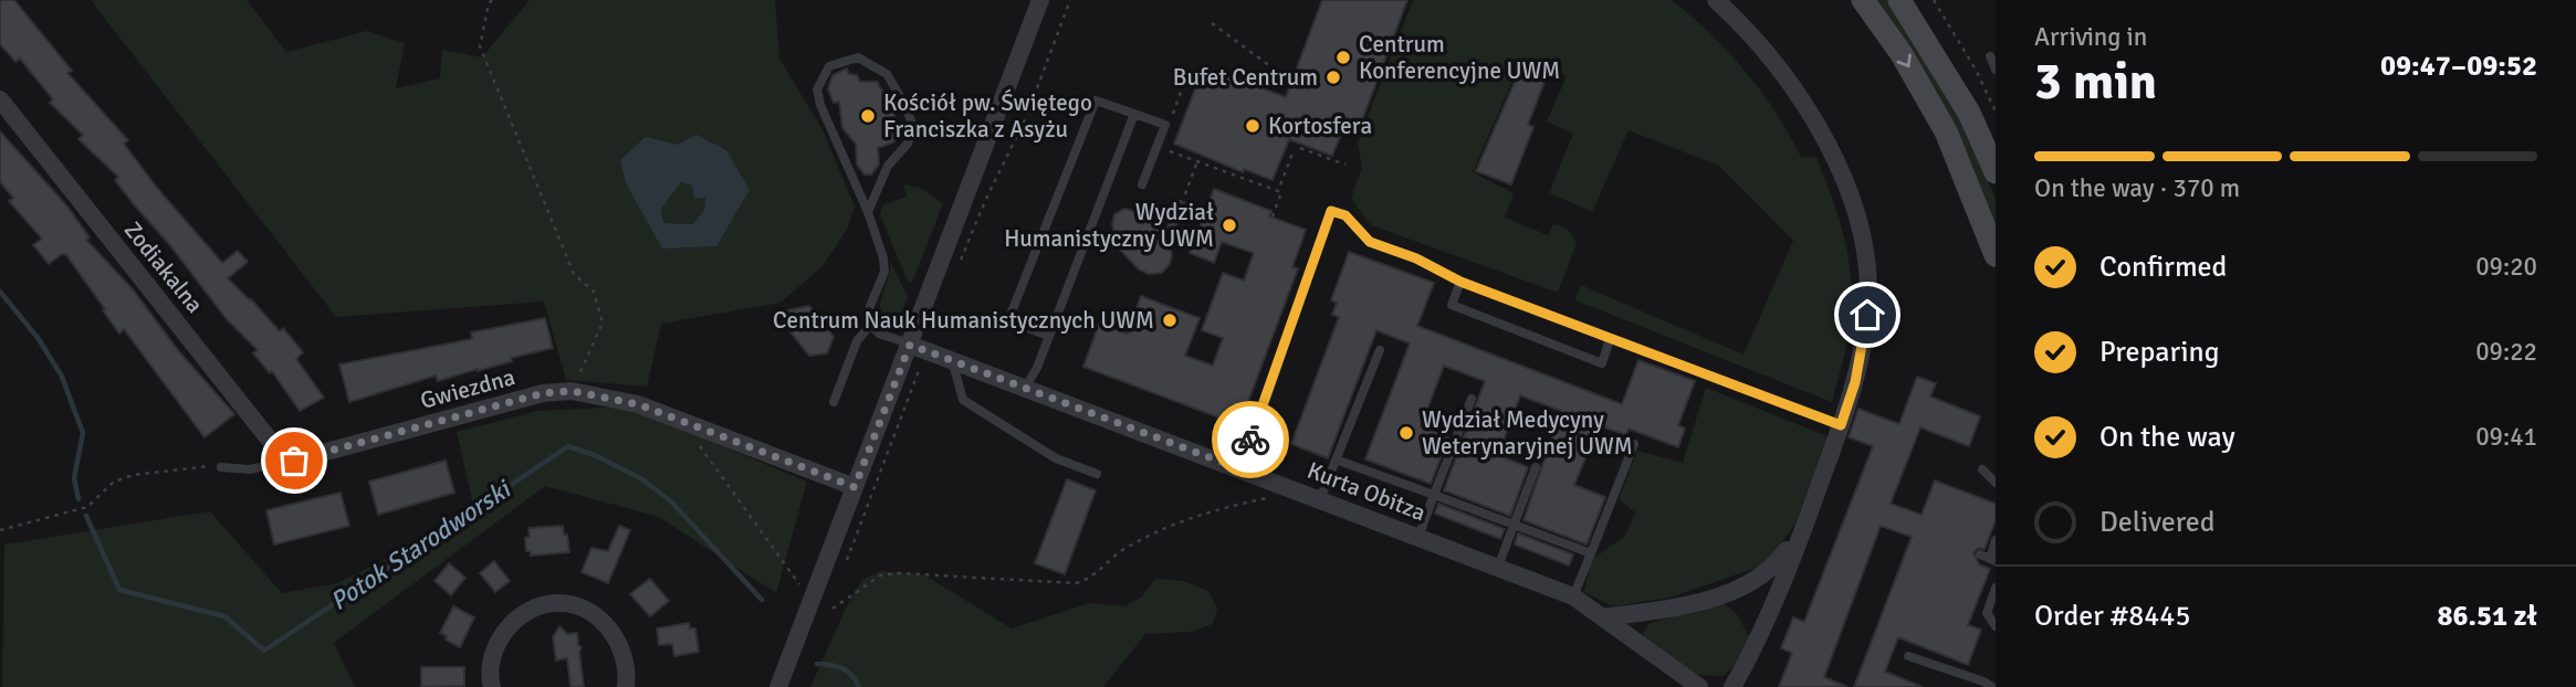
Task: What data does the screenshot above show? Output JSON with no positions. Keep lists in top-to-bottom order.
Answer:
{
  "streets": {
    "street": ["Zodiakalna", "Gwiezdna", "Kurta Obitza"]
  },
  "crossings": [
    ["Zodiakalna", "Gwiezdna"]
  ],
  "water": ["Potok Starodworski"],
  "places": [
    "Centrum Konferencyjne UWM",
    "Bufet Centrum",
    "Kościół pw. Świętego Franciszka z Asyżu",
    "Kortosfera",
    "Wydział Humanistyczny UWM",
    "Centrum Nauk Humanistycznych UWM",
    "Wydział Medycyny Weterynaryjnej UWM"
  ],
  "page": {
    "heading": ["3 min", "Arriving in", "09:47–09:52"],
    "panel": ["Order #8445", "86.51 zł"],
    "bar": "On the way · 370 m",
    "list": [
      ["Confirmed", "09:20"],
      ["Preparing", "09:22"],
      ["On the way", "09:41"],
      "Delivered"
    ]
  }
}
